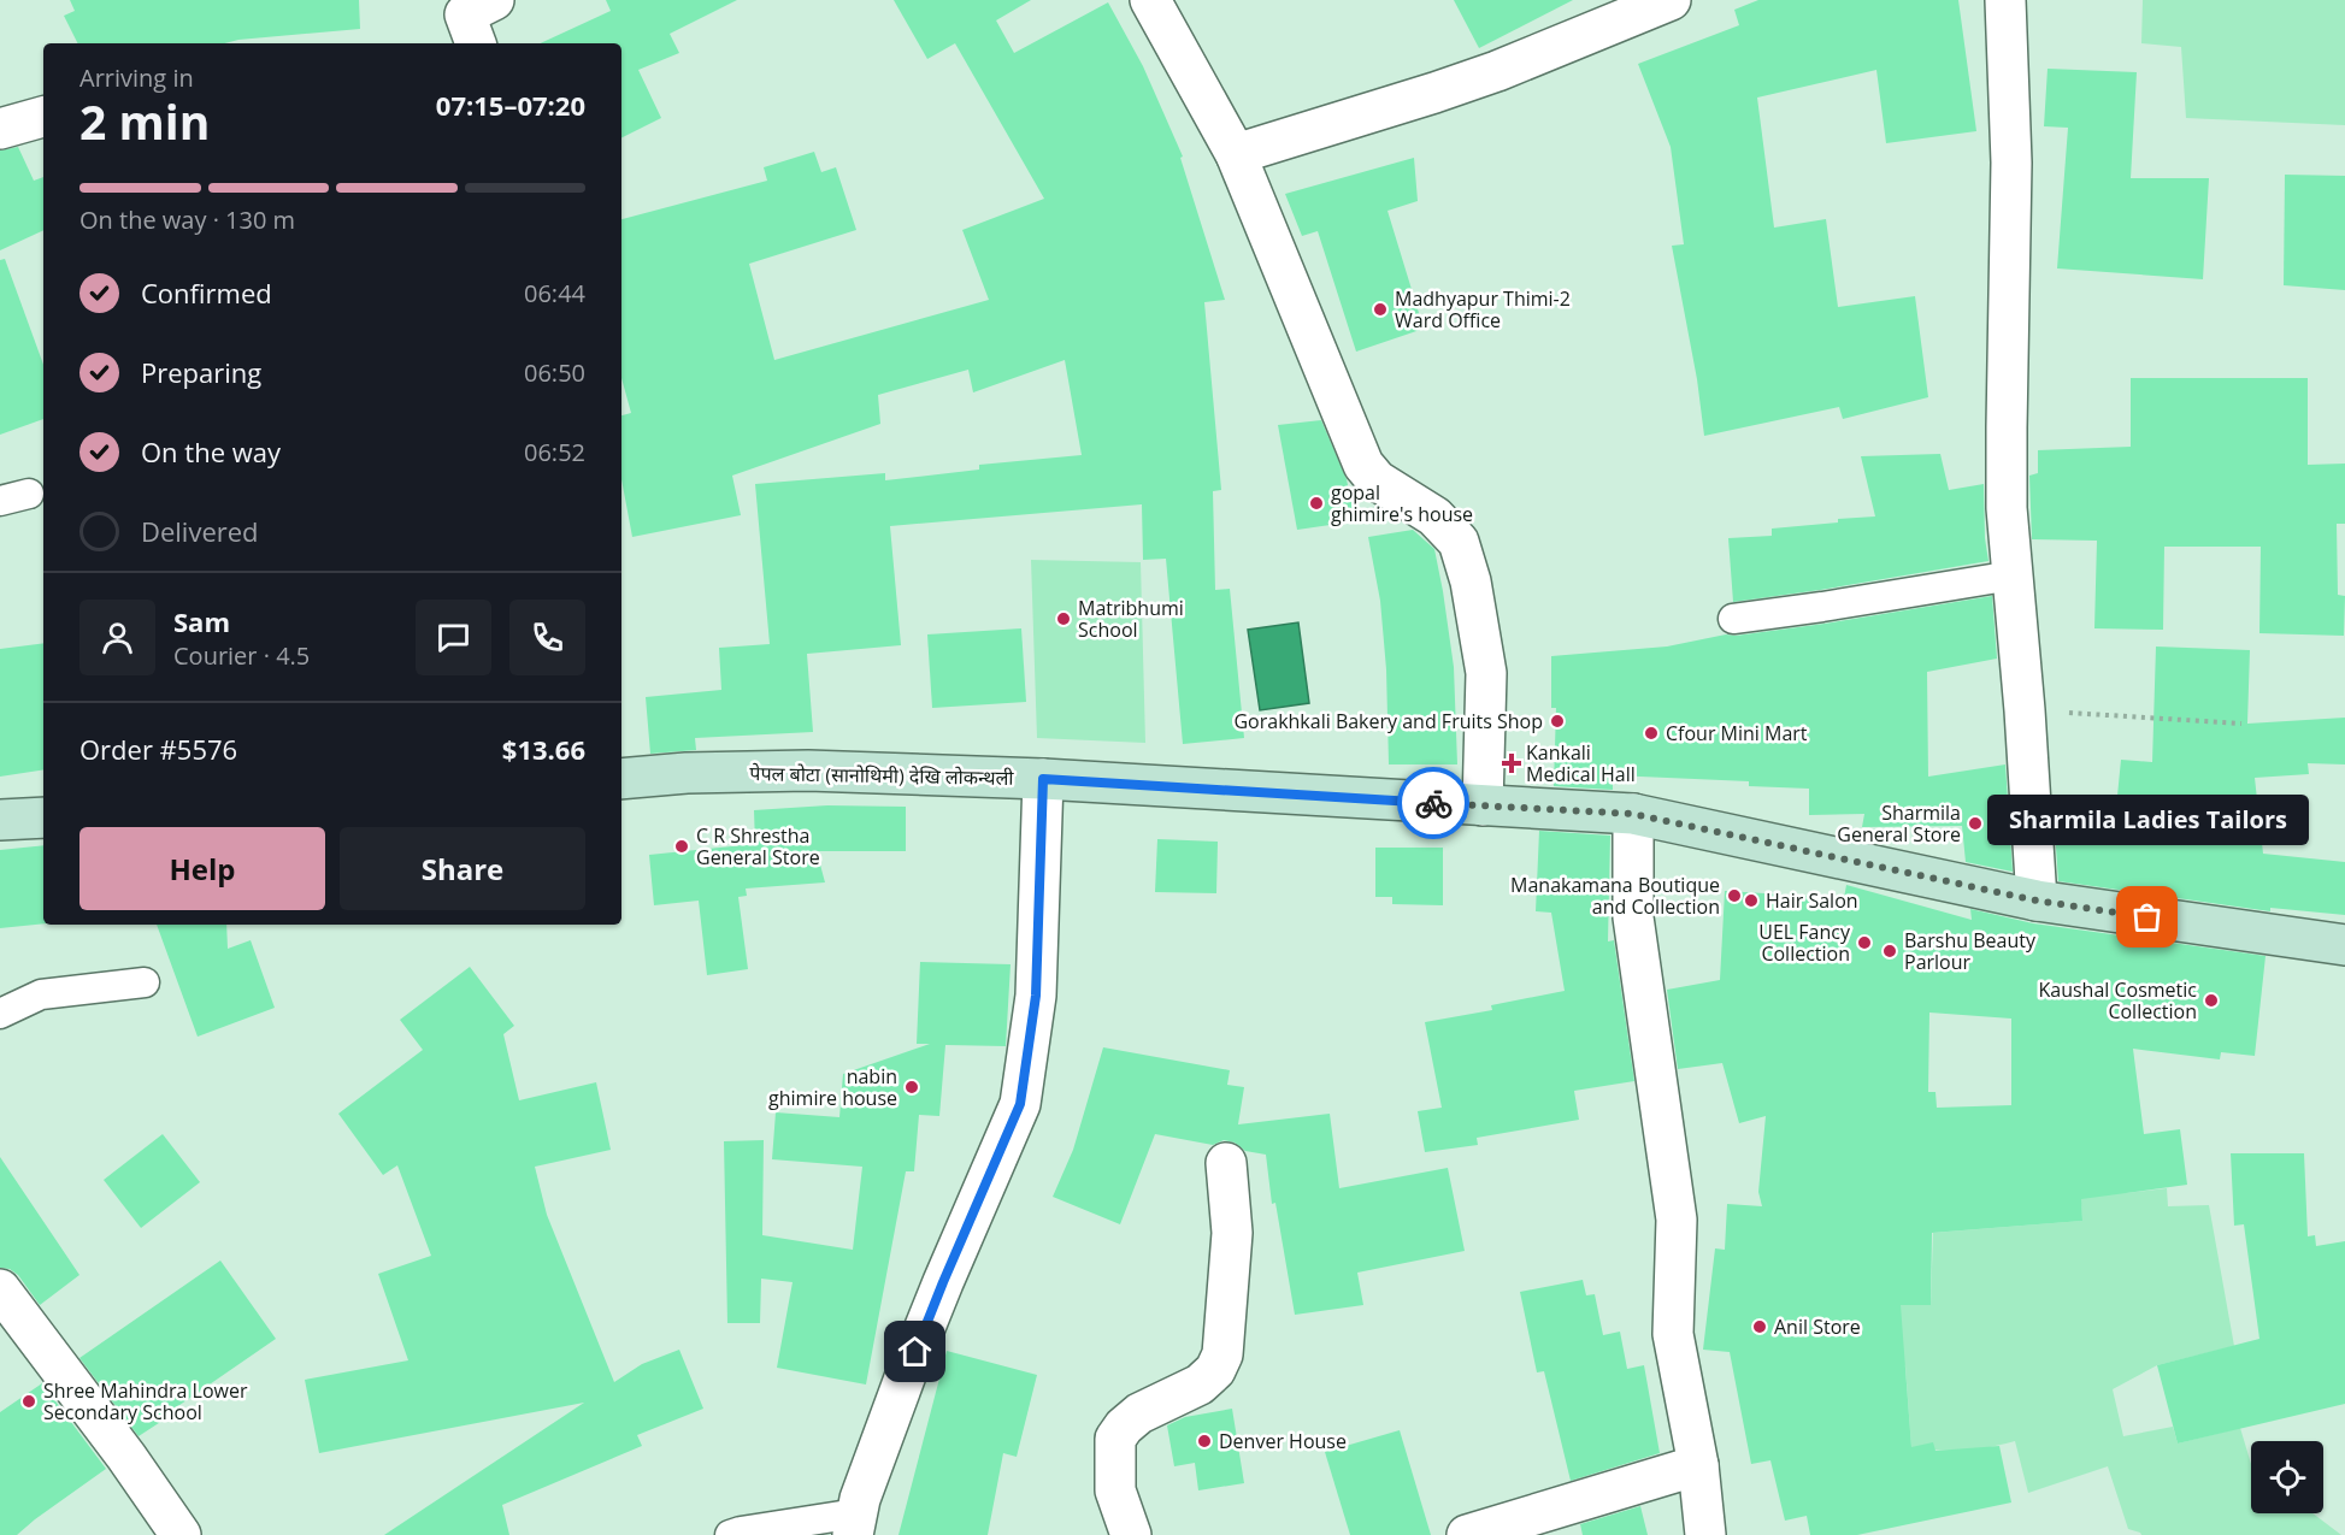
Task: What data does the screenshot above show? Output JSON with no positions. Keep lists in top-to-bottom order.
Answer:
{
  "streets": {
    "main road": ["पेपल बोटा (सानोथिमी) देखि लोकन्थली"]
  },
  "places": {
    "other": [
      "Madhyapur Thimi-2 Ward Office",
      "gopal ghimire's house",
      "Matribhumi School",
      "Gorakhkali Bakery and Fruits Shop",
      "Cfour Mini Mart",
      "Sharmila General Store",
      "C R Shrestha General Store",
      "Manakamana Boutique and Collection",
      "Hair Salon",
      "Sharmila Ladies Tailors",
      "UEL Fancy Collection",
      "Barshu Beauty Parlour",
      "Kaushal Cosmetic Collection",
      "nabin ghimire house",
      "Anil Store",
      "Shree Mahindra Lower Secondary School",
      "Denver House"
    ],
    "health": ["Kankali Medical Hall"]
  },
  "page": {
    "heading": ["2 min", "Arriving in", "07:15–07:20"],
    "panel": [
      "Sam",
      "Courier · 4.5",
      "Order #5576",
      "$13.66"
    ],
    "bar": "On the way · 130 m",
    "list": [
      ["Confirmed", "06:44"],
      ["Preparing", "06:50"],
      ["On the way", "06:52"],
      "Delivered"
    ],
    "bubble": "Sharmila Ladies Tailors",
    "buttons": ["Help", "Share"]
  }
}
